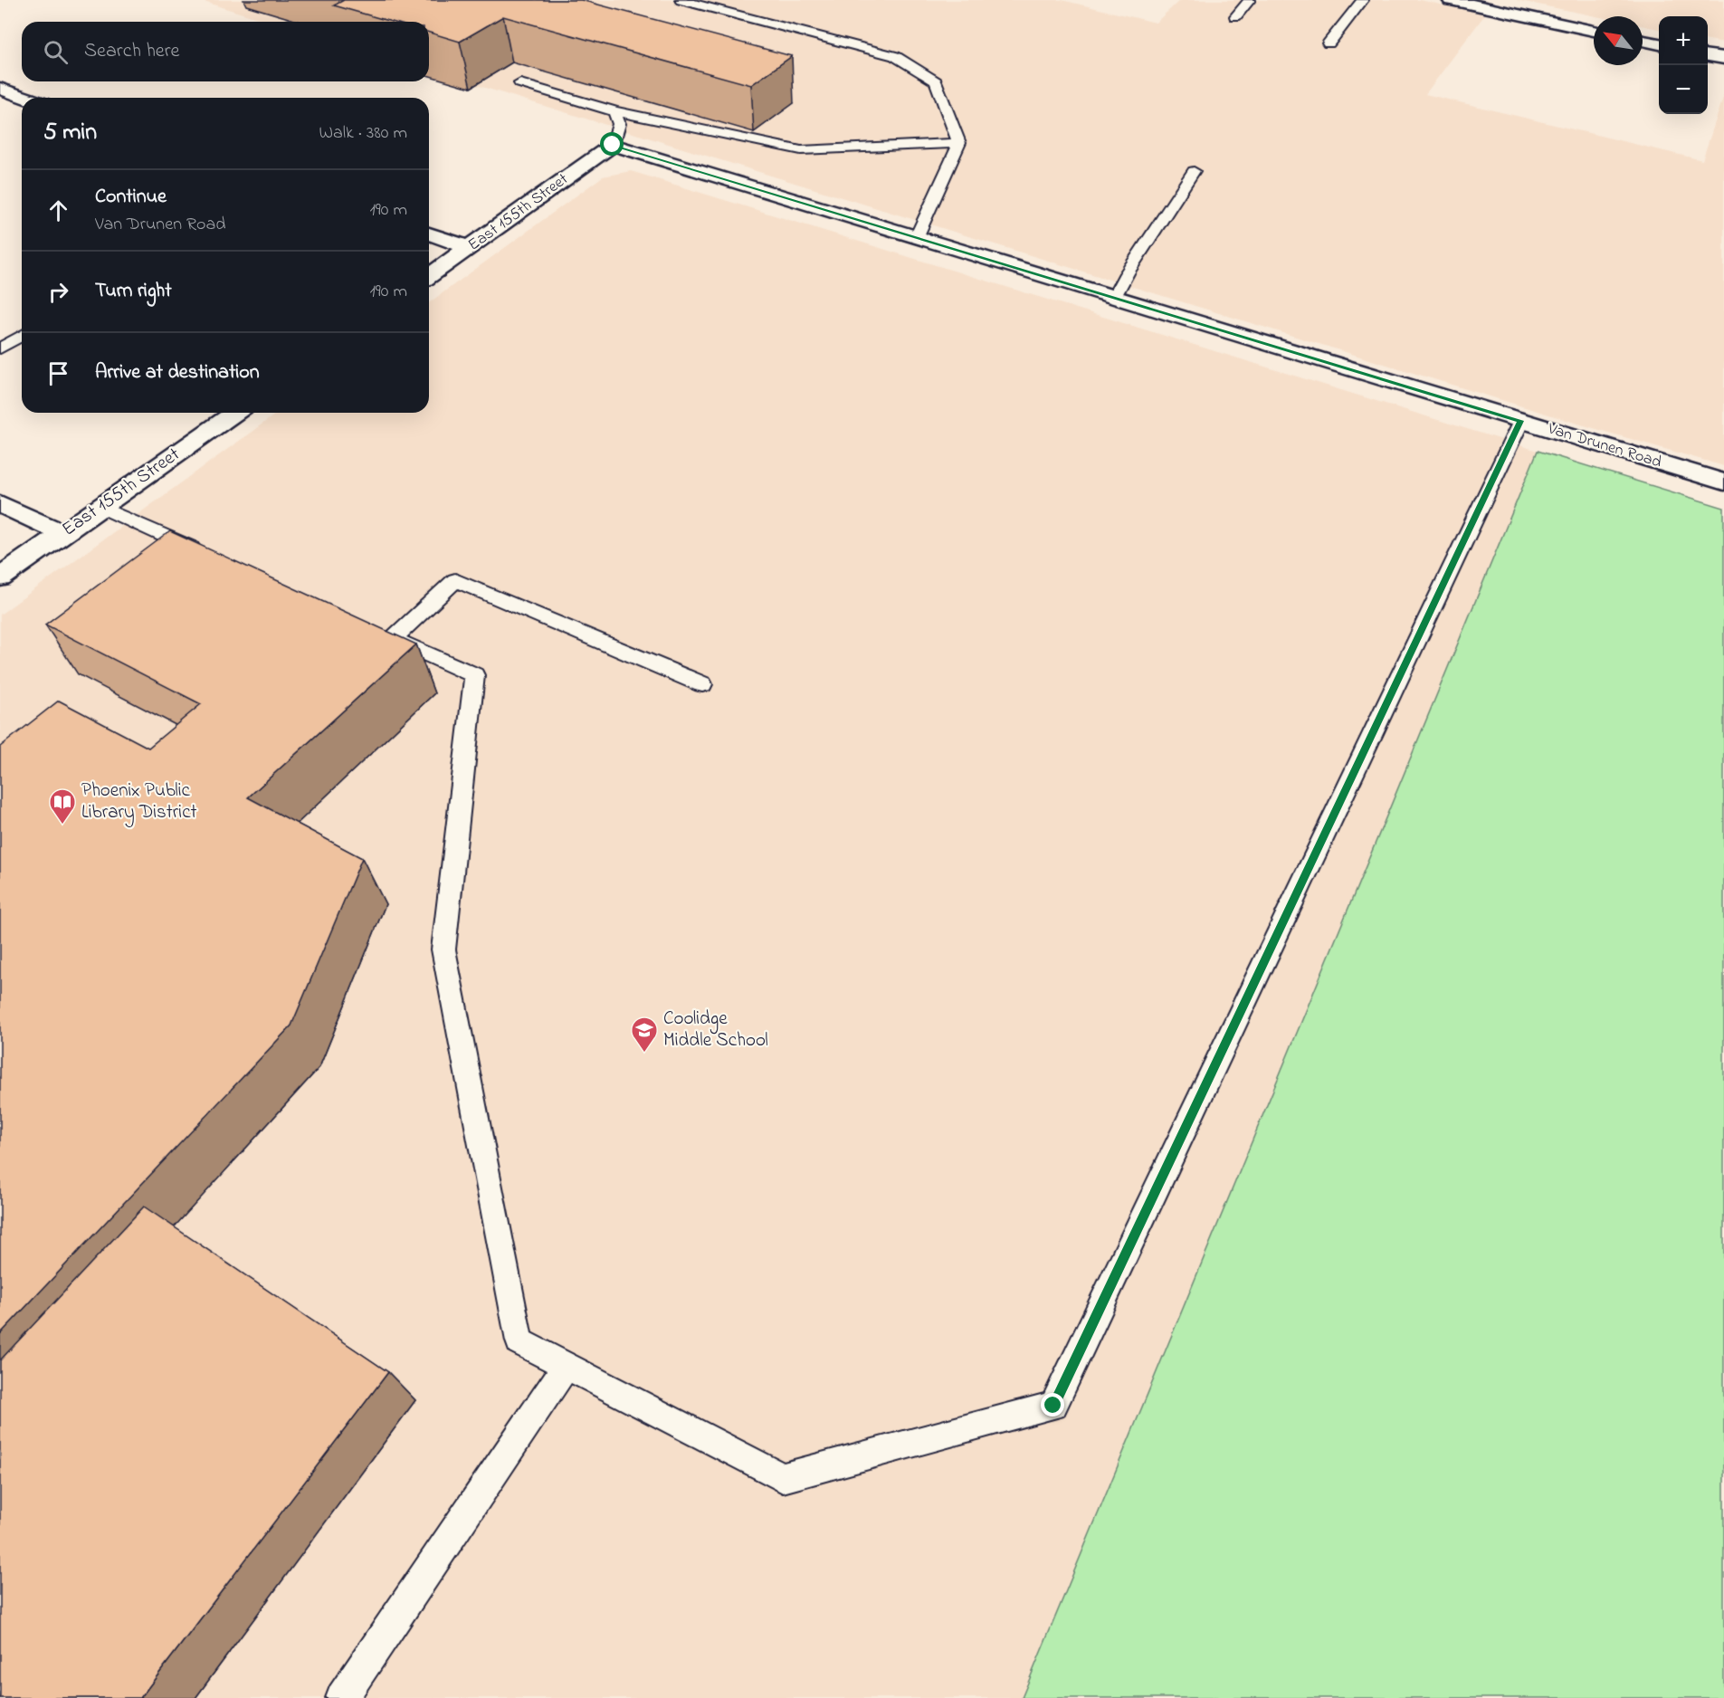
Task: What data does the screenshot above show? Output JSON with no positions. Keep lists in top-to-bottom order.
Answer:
{
  "streets": {
    "street": ["East 155th Street", "Van Drunen Road"]
  },
  "crossings": [
    ["East 155th Street", "Van Drunen Road"]
  ],
  "places": {
    "library": ["Phoenix Public Library District"],
    "school or university": ["Coolidge Middle School"]
  },
  "north": "top left",
  "page": {
    "map_buttons": ["+", "−"],
    "search": "Search here",
    "heading": ["5 min", "Walk · 380 m"],
    "list": [
      ["Continue", "Van Drunen Road", "190 m"],
      ["Turn right", "190 m"],
      "Arrive at destination"
    ]
  }
}
